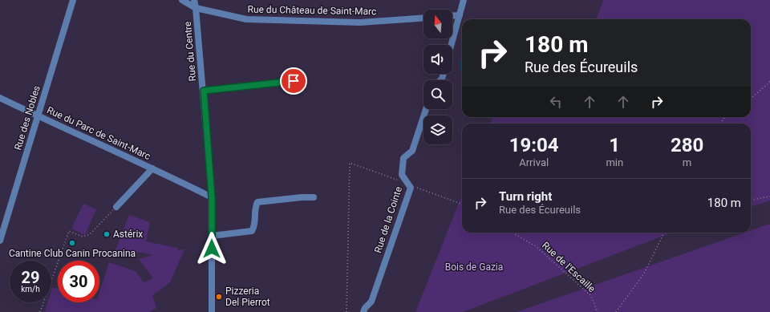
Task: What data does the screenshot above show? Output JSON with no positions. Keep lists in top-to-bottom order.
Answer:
{
  "streets": {
    "street": [
      "Rue du Château de Saint-Marc",
      "Rue du Centre",
      "Rue des Nobles",
      "Rue du Parc de Saint-Marc",
      "Rue de la Cointe"
    ],
    "path": ["Rue de l'Escaille"]
  },
  "crossings": [
    ["Rue du Château de Saint-Marc", "Rue du Centre"],
    ["Rue du Centre", "Rue du Parc de Saint-Marc"],
    ["Rue des Nobles", "Rue du Parc de Saint-Marc"]
  ],
  "parks": ["Bois de Gazia"],
  "places": ["Astérix", "Cantine Club Canin Procanina", "Pizzeria Del Pierrot"],
  "north": "top",
  "page": {
    "turn": ["180 m", "Rue des Écureuils"],
    "eta": [
      "19:04",
      "Arrival",
      "1",
      "min",
      "280",
      "m"
    ],
    "list": [
      {
        "name": "Turn right",
        "note": "Rue des Écureuils",
        "value": "180 m"
      }
    ],
    "speed": "29 km/h",
    "limit": "30"
  }
}
